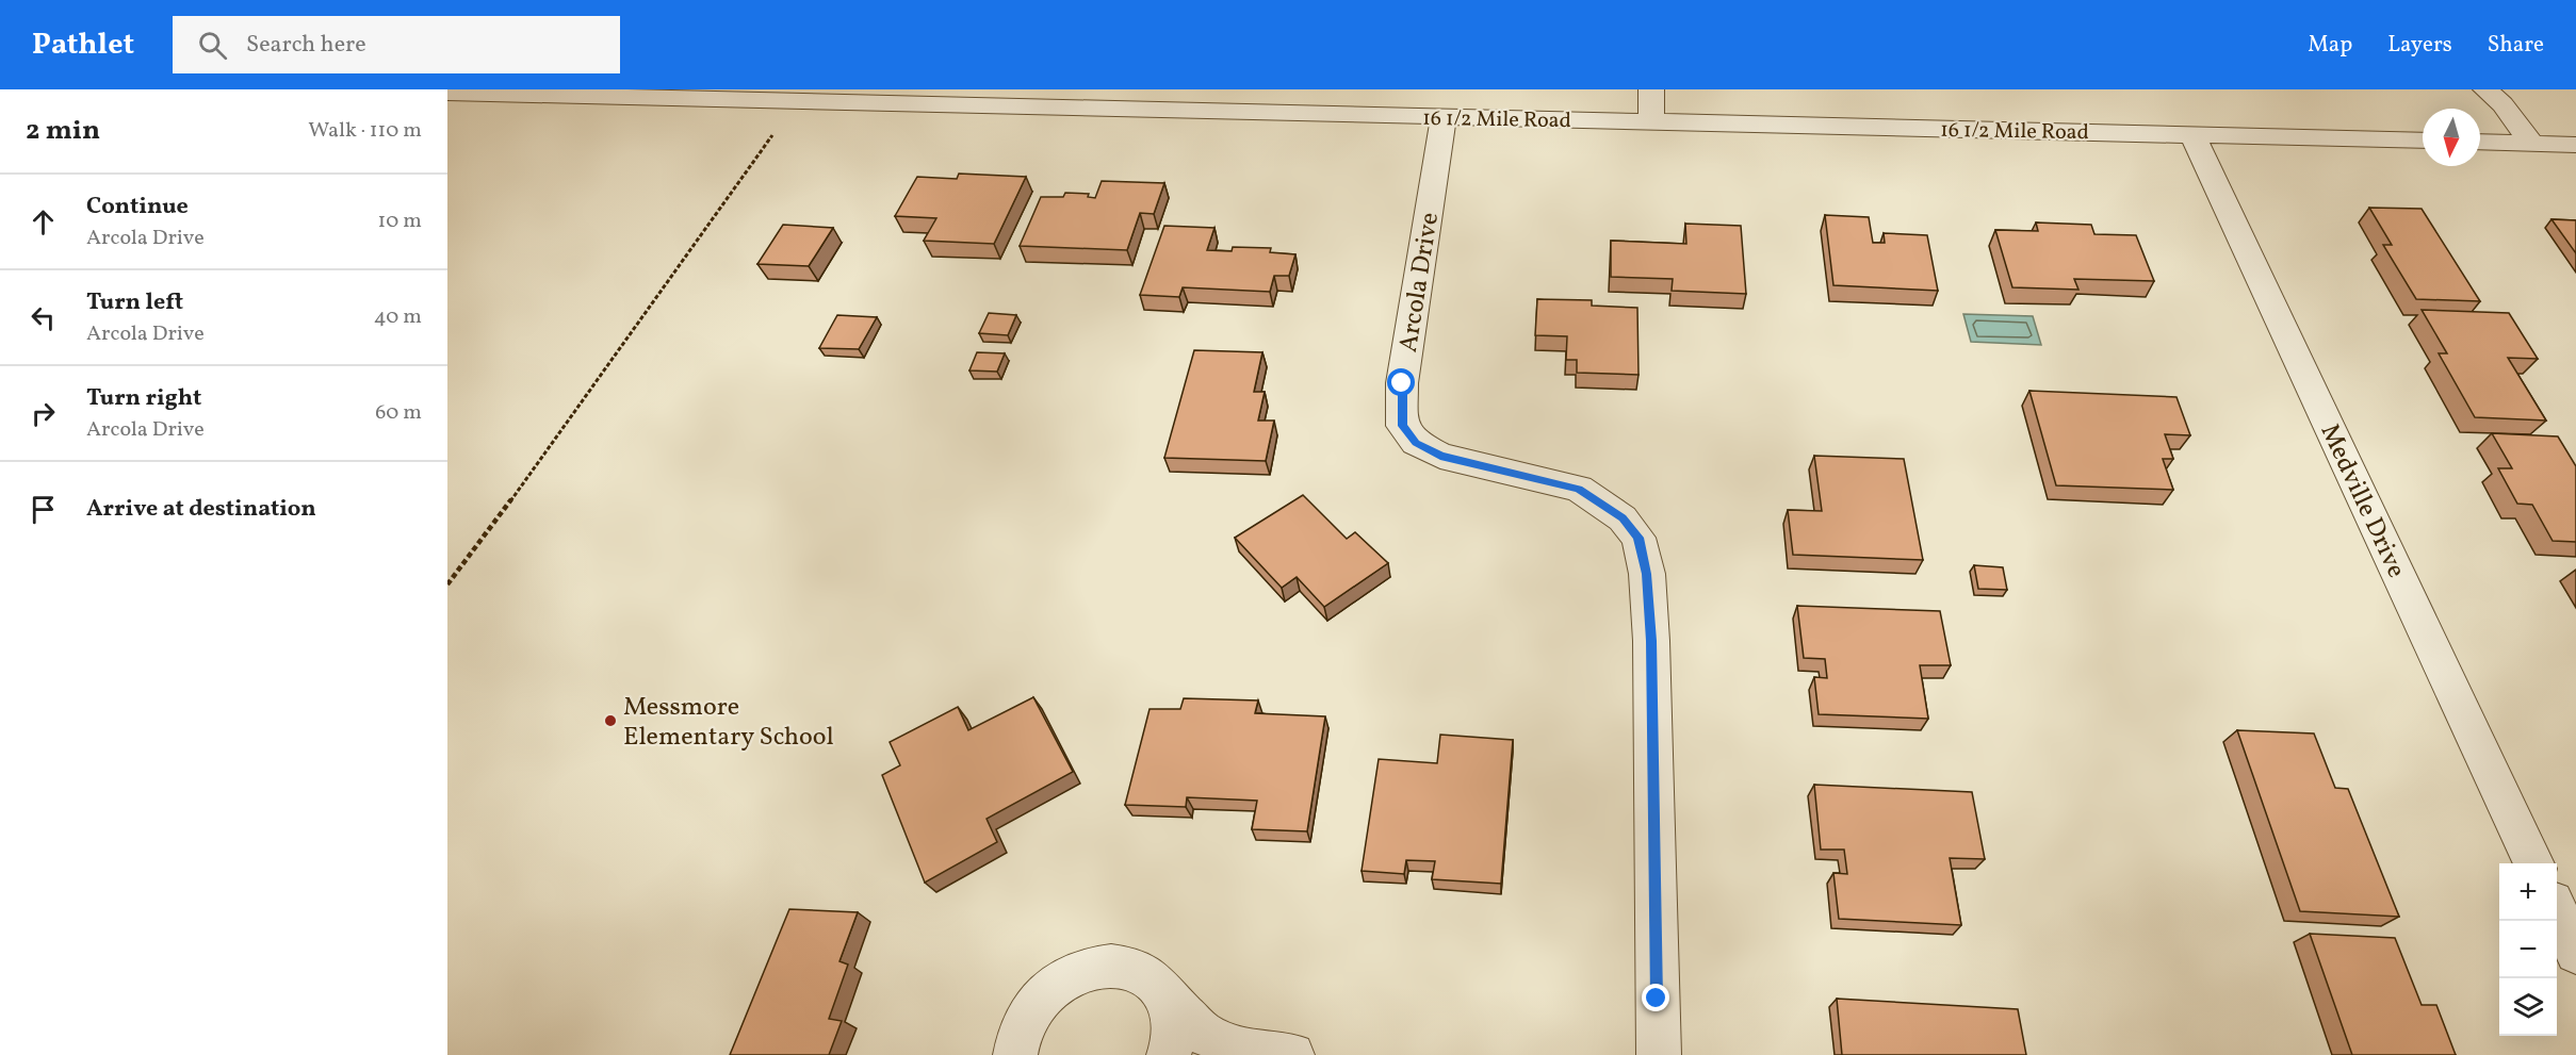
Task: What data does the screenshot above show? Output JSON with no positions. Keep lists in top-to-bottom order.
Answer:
{
  "streets": {
    "street": ["16 1/2 Mile Road", "Arcola Drive", "Medville Drive"]
  },
  "crossings": [
    ["16 1/2 Mile Road", "Arcola Drive"],
    ["16 1/2 Mile Road", "Medville Drive"]
  ],
  "places": ["Messmore Elementary School"],
  "north": "bottom",
  "page": {
    "header": "Pathlet",
    "search": "Search here",
    "nav": ["Map", "Layers", "Share"],
    "heading": ["2 min", "Walk · 110 m"],
    "list": [
      ["Continue", "Arcola Drive", "10 m"],
      ["Turn left", "Arcola Drive", "40 m"],
      ["Turn right", "Arcola Drive", "60 m"],
      "Arrive at destination"
    ],
    "map_buttons": ["+", "−"]
  }
}
